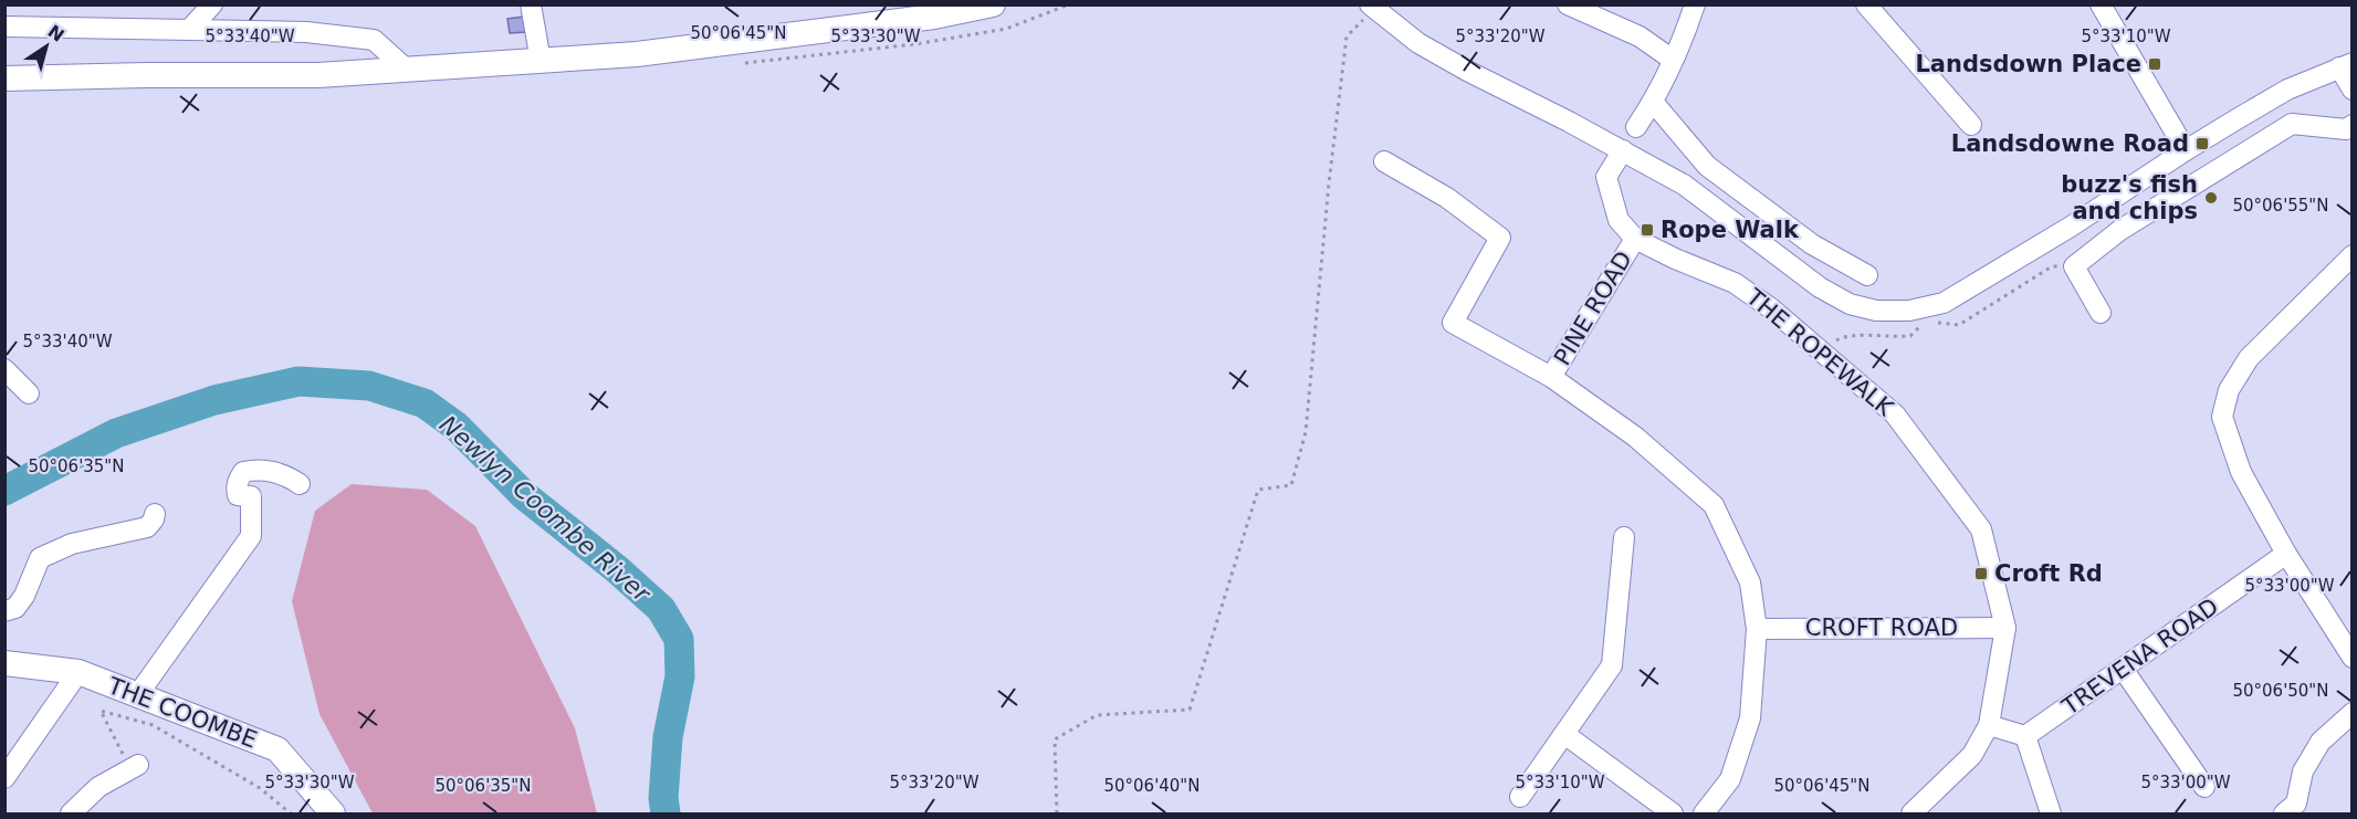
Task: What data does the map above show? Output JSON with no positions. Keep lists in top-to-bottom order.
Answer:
{
  "streets": {
    "main road": ["THE COOMBE"],
    "street": [
      "PINE ROAD",
      "THE ROPEWALK",
      "CROFT ROAD",
      "TREVENA ROAD"
    ]
  },
  "crossings": [
    ["PINE ROAD", "THE ROPEWALK"],
    ["THE ROPEWALK", "CROFT ROAD"]
  ],
  "water": ["Newlyn Coombe River"],
  "places": {
    "transit": [
      "Landsdown Place",
      "Landsdowne Road",
      "Rope Walk",
      "Croft Rd"
    ],
    "other": ["buzz's fish and chips"]
  },
  "north": "top right",
  "coordinates": [
    "50°06'45\"N",
    "5°33'40\"W",
    "5°33'30\"W",
    "5°33'20\"W",
    "5°33'10\"W",
    "50°06'55\"N",
    "50°06'35\"N",
    "5°33'00\"W",
    "50°06'50\"N",
    "50°06'40\"N"
  ]
}
